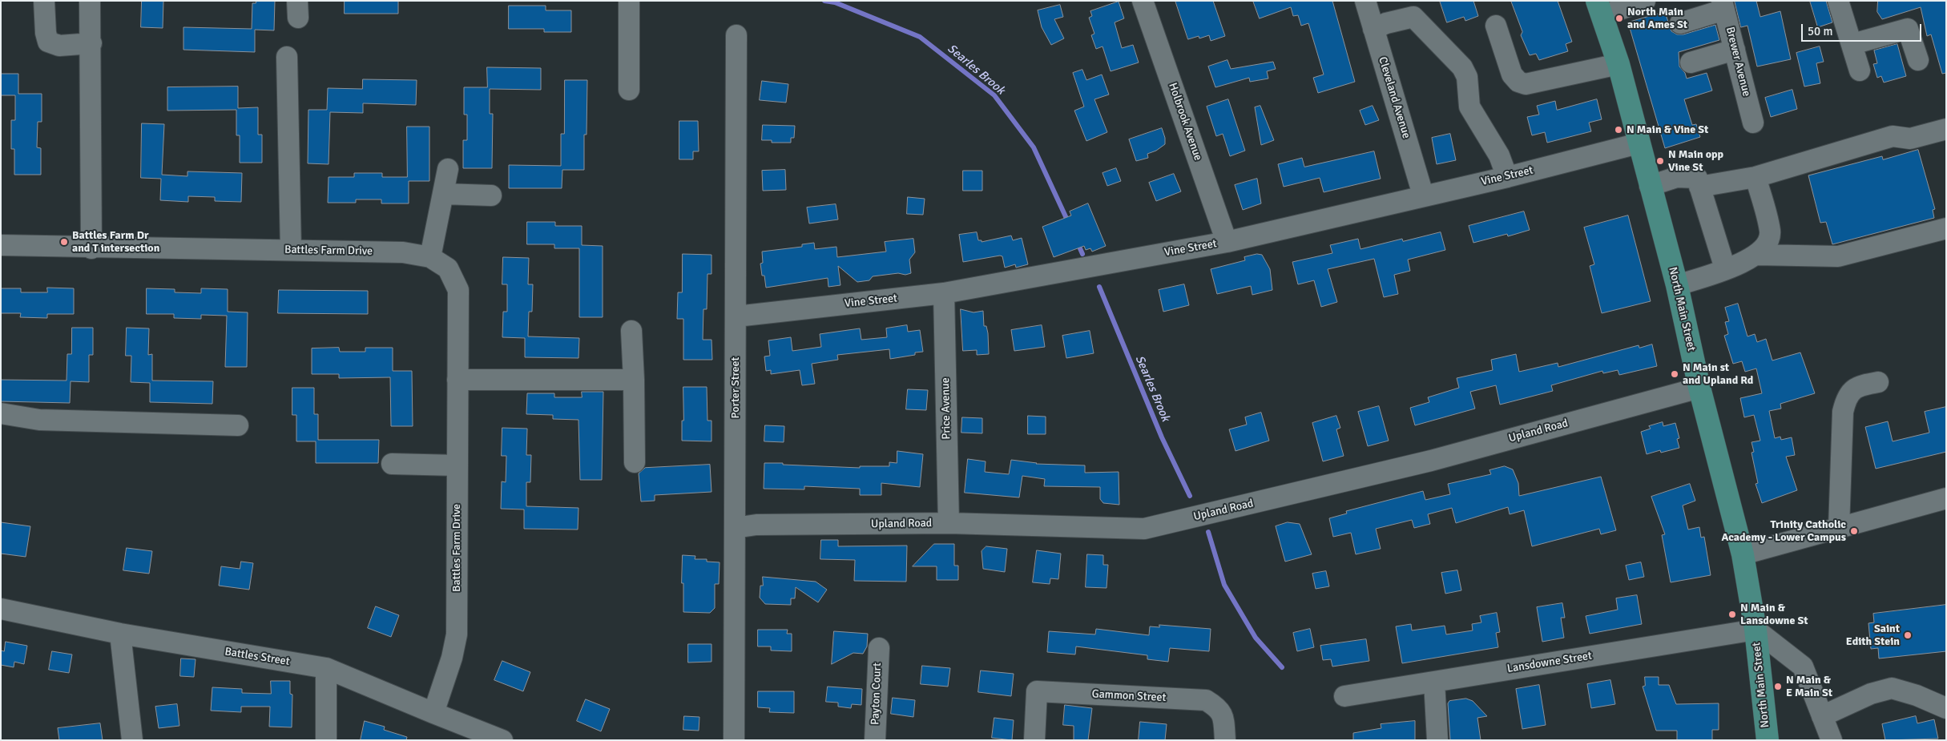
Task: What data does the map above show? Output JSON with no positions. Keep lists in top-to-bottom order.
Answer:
{
  "streets": {
    "main road": ["North Main Street"],
    "street": [
      "Brewer Avenue",
      "Cleveland Avenue",
      "Holbrook Avenue",
      "Vine Street",
      "Battles Farm Drive",
      "Porter Street",
      "Price Avenue",
      "Upland Road",
      "Battles Street",
      "Lansdowne Street",
      "Payton Court",
      "Gammon Street"
    ]
  },
  "crossings": [
    ["Cleveland Avenue", "Vine Street"],
    ["Holbrook Avenue", "Vine Street"],
    ["Vine Street", "North Main Street"],
    ["Vine Street", "Porter Street"],
    ["Vine Street", "Price Avenue"],
    ["Battles Farm Drive", "Battles Street"],
    ["North Main Street", "Upland Road"],
    ["North Main Street", "Lansdowne Street"],
    ["Porter Street", "Upland Road"],
    ["Price Avenue", "Upland Road"]
  ],
  "water": ["Searles Brook"],
  "places": [
    "North Main and Ames St",
    "N Main & Vine St",
    "N Main opp Vine St",
    "Battles Farm Dr and T intersection",
    "N Main st and Upland Rd",
    "Trinity Catholic Academy - Lower Campus",
    "N Main & Lansdowne St",
    "Saint Edith Stein",
    "N Main & E Main St"
  ],
  "scale_bar": "50 m"
}
